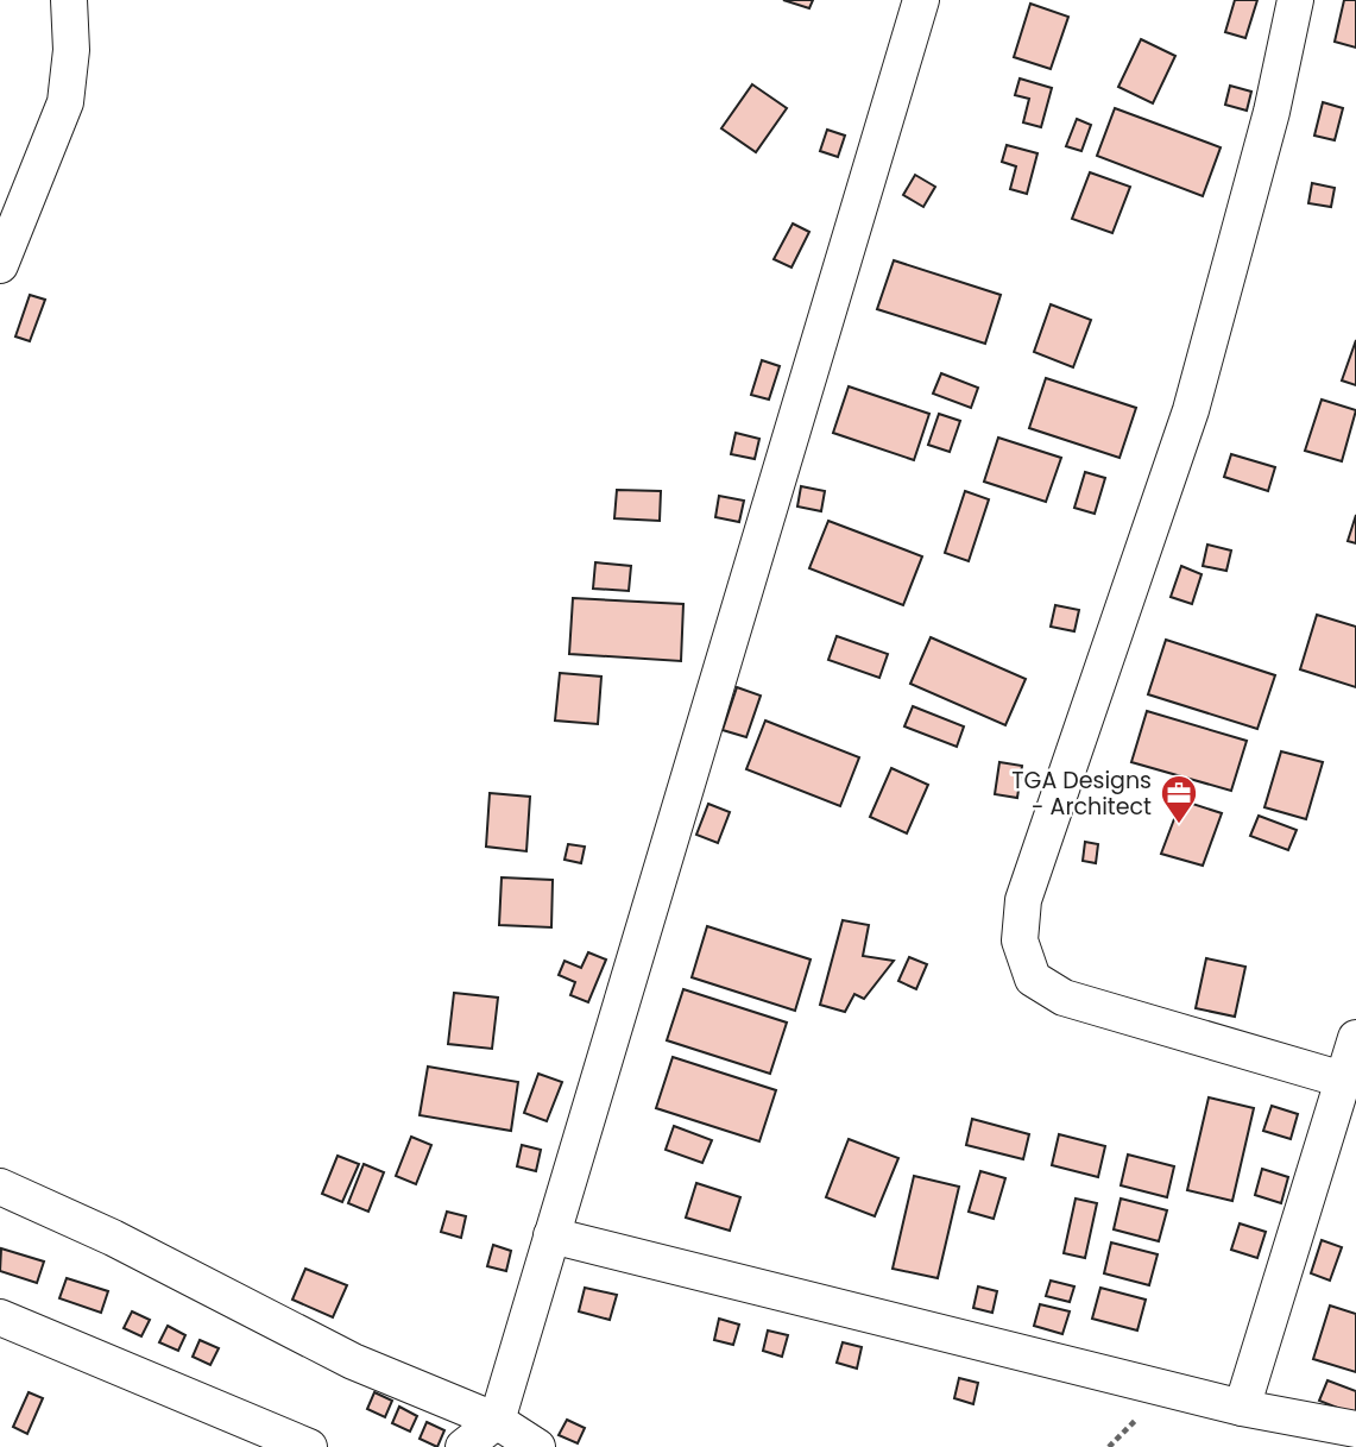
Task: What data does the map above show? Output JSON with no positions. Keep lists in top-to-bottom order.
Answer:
{
  "places": {
    "office": ["TGA Designs - Architect"]
  }
}
